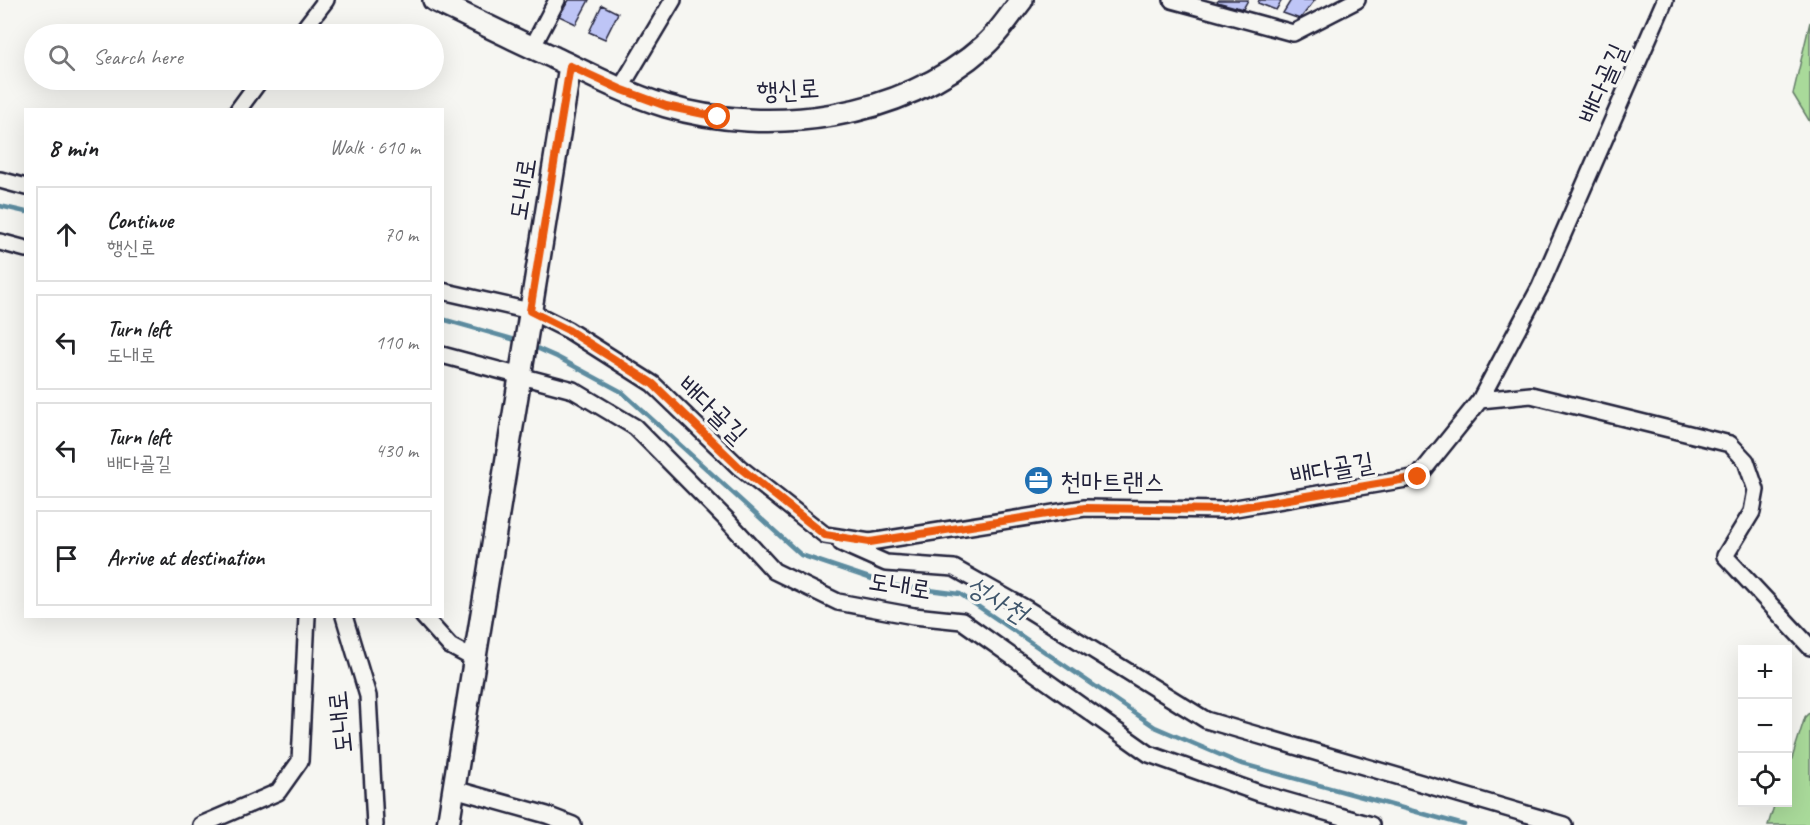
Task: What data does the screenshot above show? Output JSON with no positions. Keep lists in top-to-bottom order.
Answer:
{
  "streets": {
    "street": ["배다골길", "행신로", "도내로"]
  },
  "crossings": [
    ["배다골길", "도내로"],
    ["행신로", "도내로"]
  ],
  "water": ["성사천"],
  "places": {
    "office": ["천마트랜스"]
  },
  "page": {
    "search": "Search here",
    "heading": ["8 min", "Walk · 610 m"],
    "list": [
      ["Continue", "행신로", "70 m"],
      ["Turn left", "도내로", "110 m"],
      ["Turn left", "배다골길", "430 m"],
      "Arrive at destination"
    ],
    "map_buttons": ["+", "−"]
  }
}
